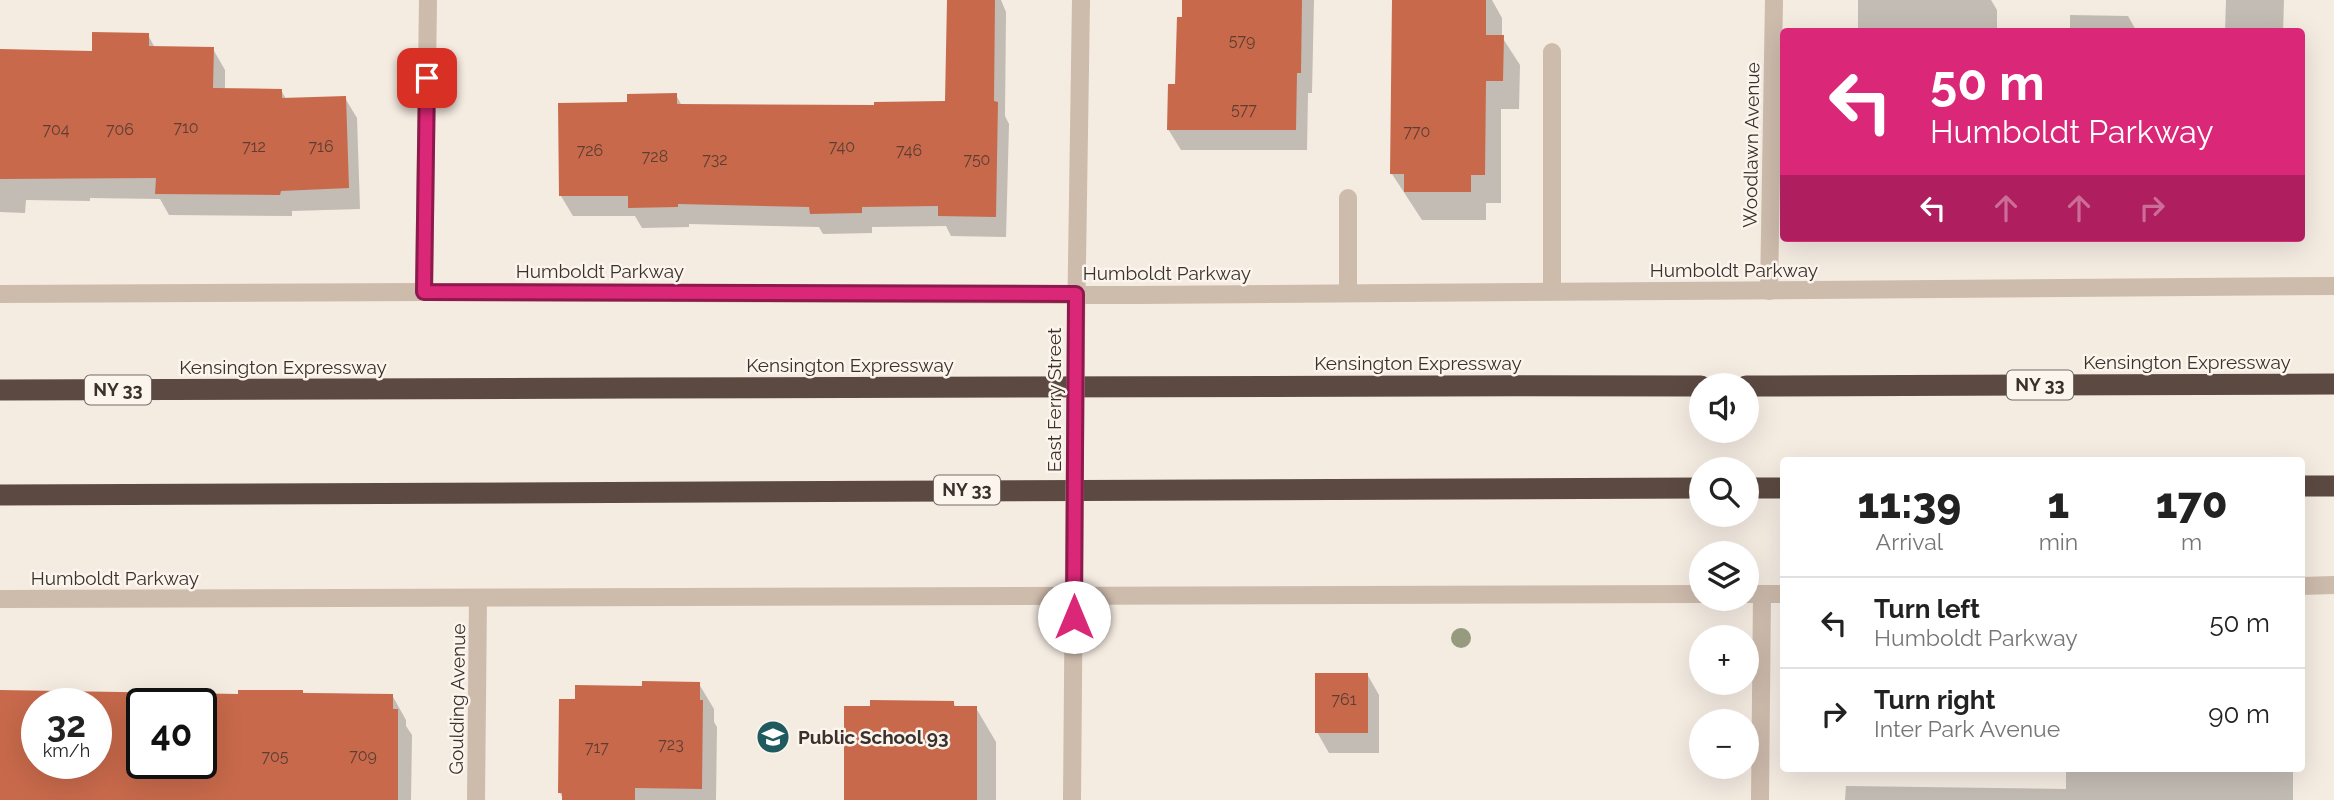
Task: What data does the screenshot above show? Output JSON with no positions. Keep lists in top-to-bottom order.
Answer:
{
  "streets": {
    "highway": ["Kensington Expressway", "NY 33"],
    "street": [
      "Woodlawn Avenue",
      "Humboldt Parkway",
      "East Ferry Street",
      "Goulding Avenue"
    ]
  },
  "crossings": [
    ["Woodlawn Avenue", "Humboldt Parkway"],
    ["Humboldt Parkway", "East Ferry Street"],
    ["Humboldt Parkway", "Goulding Avenue"]
  ],
  "places": {
    "school or university": ["Public School 93"]
  },
  "house_numbers": [
    "579",
    "577",
    "710",
    "704",
    "706",
    "770",
    "712",
    "716",
    "740",
    "726",
    "746",
    "728",
    "732",
    "750",
    "761",
    "723",
    "717",
    "709",
    "705"
  ],
  "page": {
    "turn": ["50 m", "Humboldt Parkway"],
    "map_buttons": ["+", "−"],
    "eta": [
      "11:39",
      "Arrival",
      "1",
      "min",
      "170",
      "m"
    ],
    "list": [
      {
        "name": "Turn left",
        "note": "Humboldt Parkway",
        "value": "50 m"
      },
      {
        "name": "Turn right",
        "note": "Inter Park Avenue",
        "value": "90 m"
      }
    ],
    "speed": "32 km/h",
    "limit": "40"
  }
}
